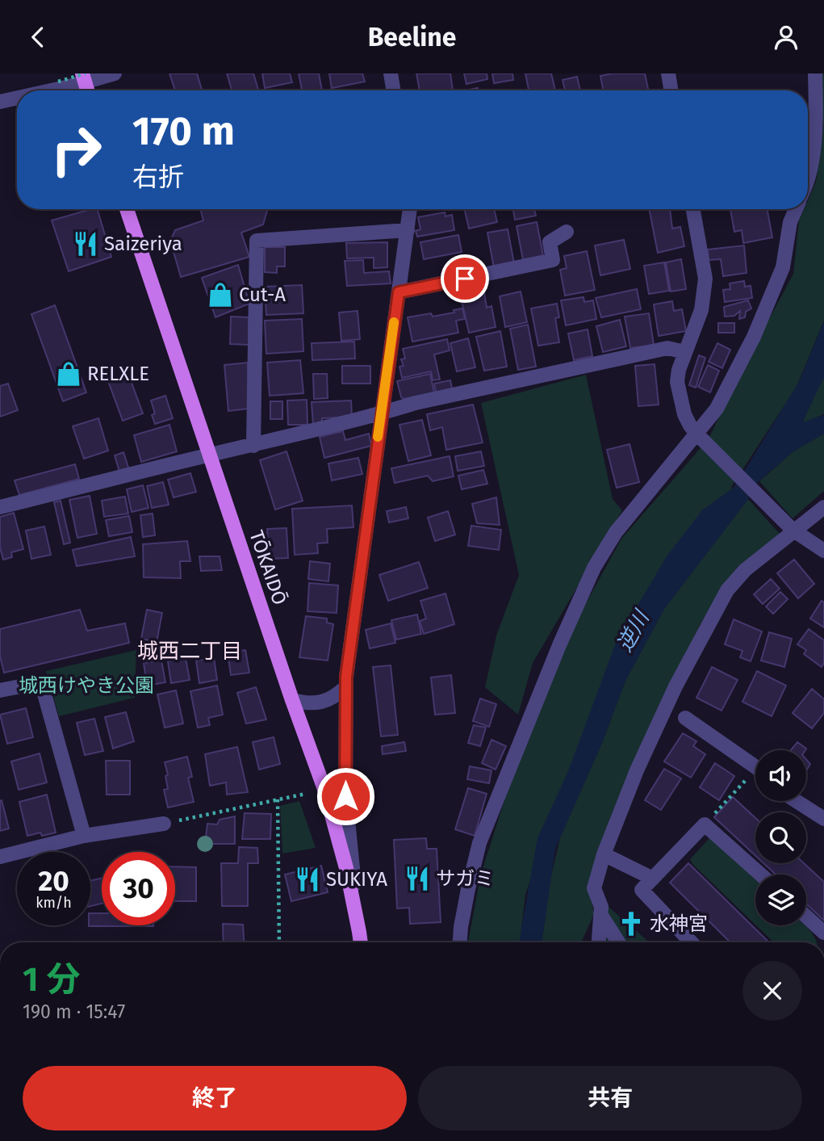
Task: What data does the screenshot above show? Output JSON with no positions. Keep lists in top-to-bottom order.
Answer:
{
  "streets": {
    "main road": ["TŌKAIDŌ"]
  },
  "districts": ["城西二丁目"],
  "water": ["逆川"],
  "parks": ["城西けやき公園"],
  "places": {
    "restaurant": ["Saizeriya", "サガミ", "SUKIYA"],
    "shop": ["Cut-A", "RELXLE"],
    "church": ["水神宮"]
  },
  "page": {
    "header": "Beeline",
    "turn": ["170 m", "右折"],
    "speed": "20 km/h",
    "limit": "30",
    "heading": ["1 分", "190 m · 15:47"],
    "buttons": ["終了", "共有"]
  }
}
